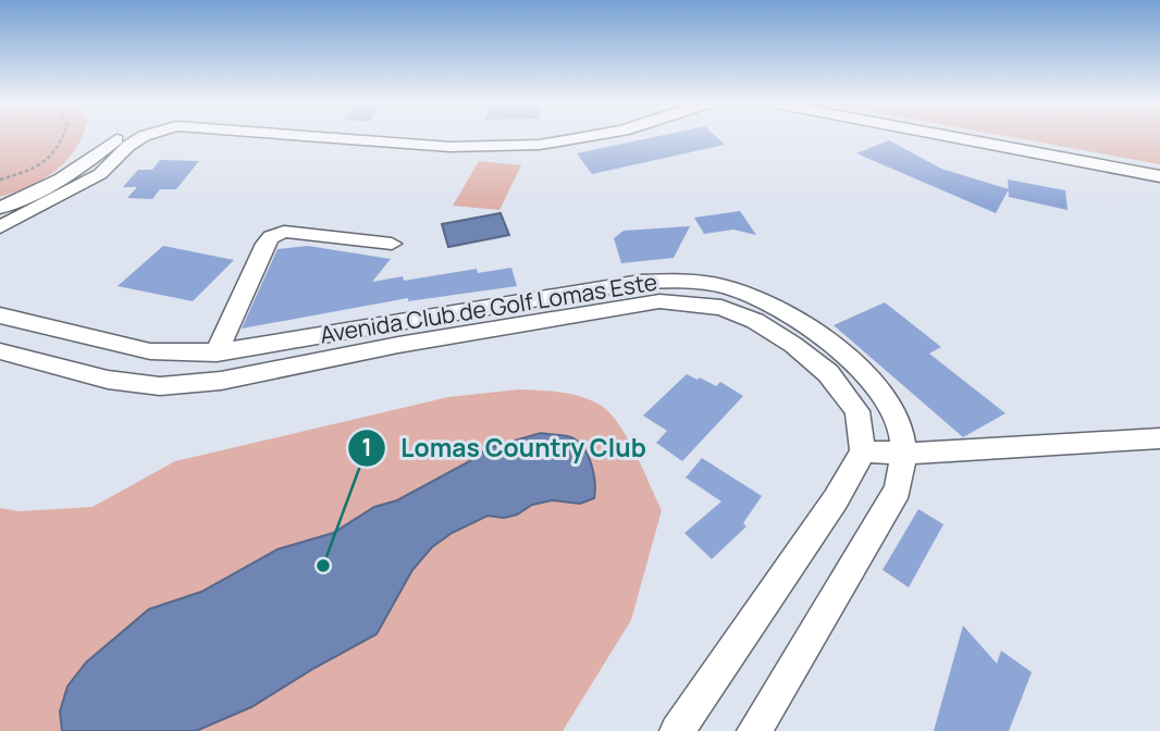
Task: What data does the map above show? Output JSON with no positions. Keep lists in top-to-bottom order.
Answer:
{
  "streets": {
    "street": ["Avenida Club de Golf Lomas Este"]
  },
  "places": ["Lomas Country Club"]
}
